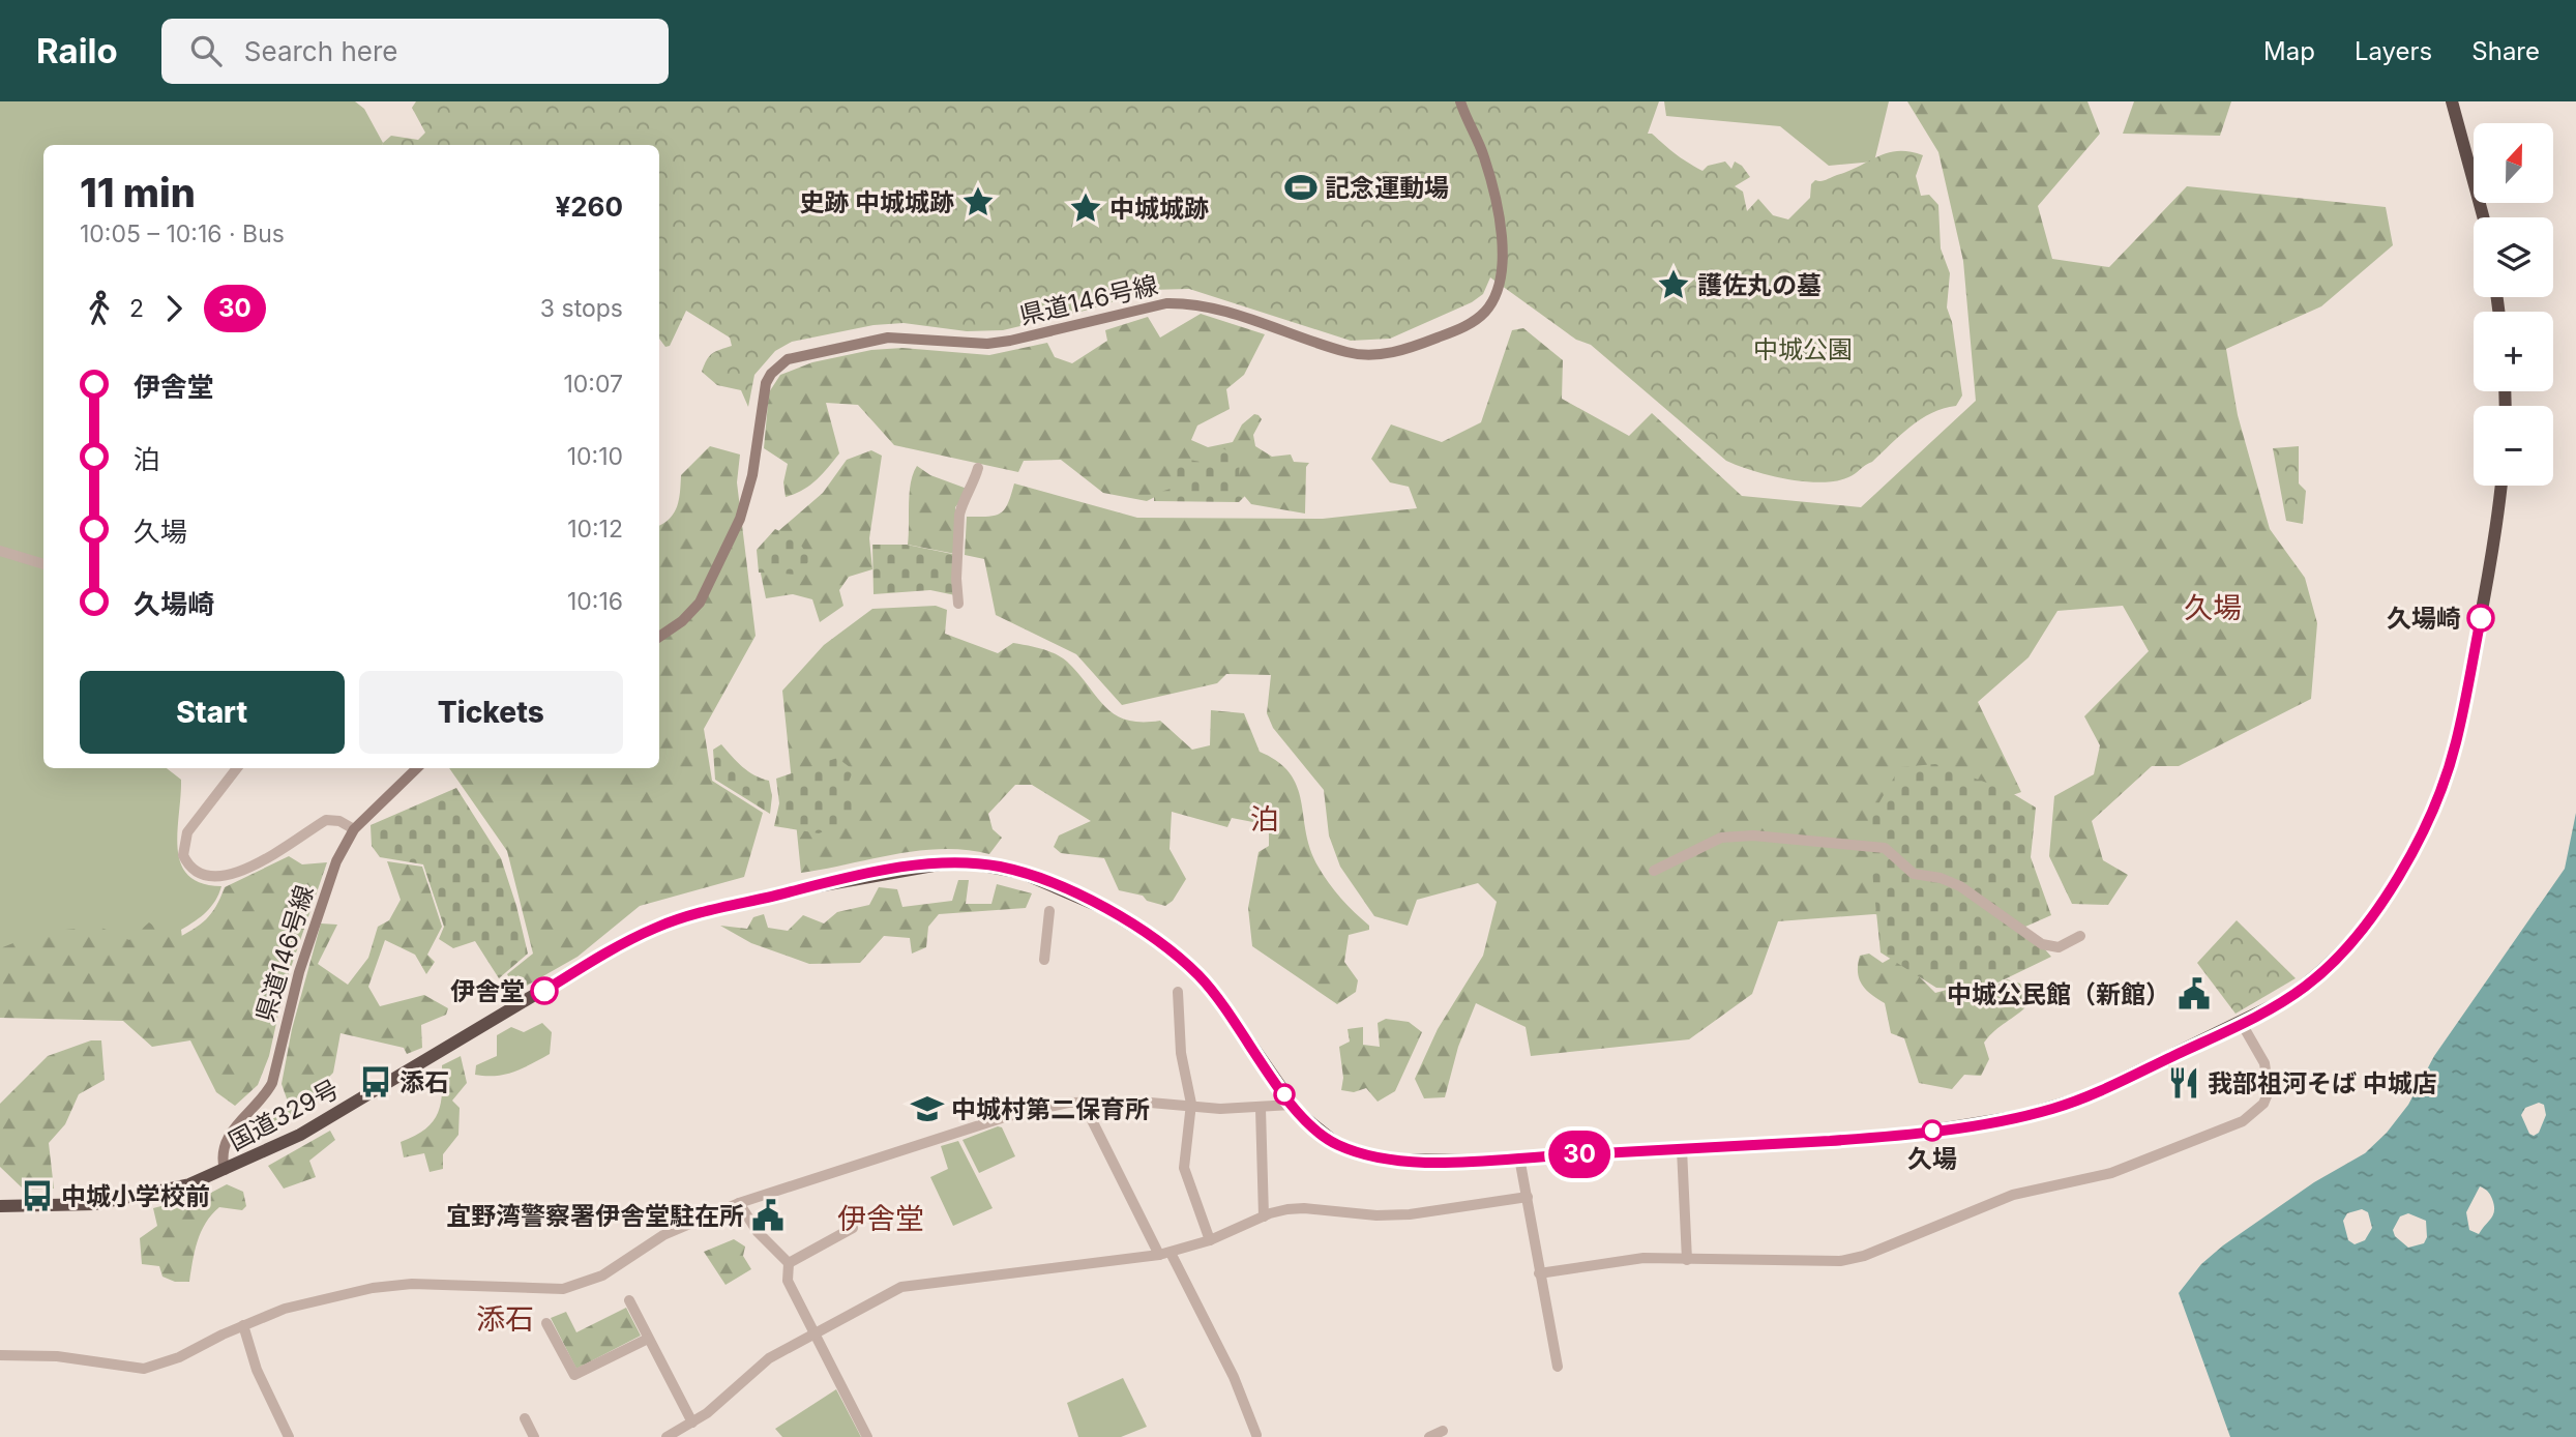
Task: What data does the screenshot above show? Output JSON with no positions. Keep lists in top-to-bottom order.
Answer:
{
  "streets": {
    "highway": ["国道329号"],
    "main road": ["県道146号線"]
  },
  "crossings": [
    ["県道146号線", "国道329号"]
  ],
  "districts": [
    "久場",
    "泊",
    "伊舎堂",
    "添石"
  ],
  "parks": ["中城公園"],
  "places": {
    "sports": ["記念運動場"],
    "place": ["史跡 中城城跡", "中城城跡", "護佐丸の墓"],
    "other": ["久場崎", "伊舎堂", "久場"],
    "public building": ["中城公民館（新館）", "宜野湾警察署伊舎堂駐在所"],
    "bus stop": ["添石", "中城小学校前"],
    "restaurant": ["我部祖河そば 中城店"],
    "school or university": ["中城村第二保育所"]
  },
  "lines": ["bus line 30"],
  "north": "top",
  "page": {
    "header": "Railo",
    "search": "Search here",
    "nav": ["Map", "Layers", "Share"],
    "on_map": "30",
    "map_buttons": ["+", "−"],
    "heading": ["11 min", "10:05 – 10:16 · Bus", "¥260"],
    "legs": ["2", "30", "3 stops"],
    "list": [
      {
        "name": "伊舎堂",
        "value": "10:07"
      },
      {
        "name": "泊",
        "value": "10:10"
      },
      {
        "name": "久場",
        "value": "10:12"
      },
      {
        "name": "久場崎",
        "value": "10:16"
      }
    ],
    "buttons": ["Start", "Tickets"]
  }
}
